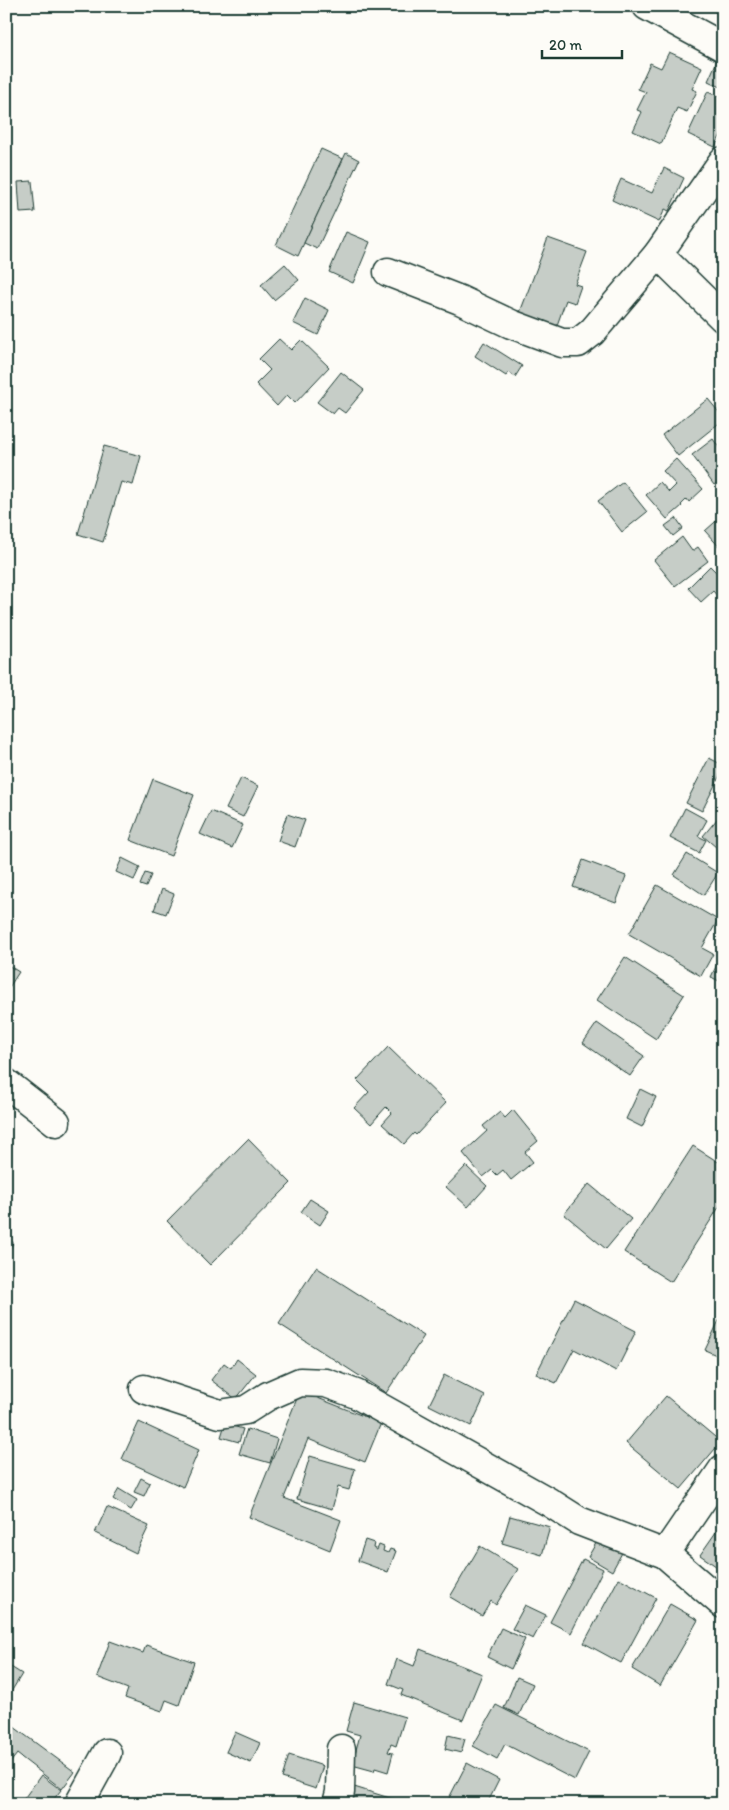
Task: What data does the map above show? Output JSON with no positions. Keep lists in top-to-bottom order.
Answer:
{
  "scale_bar": "20 m"
}
